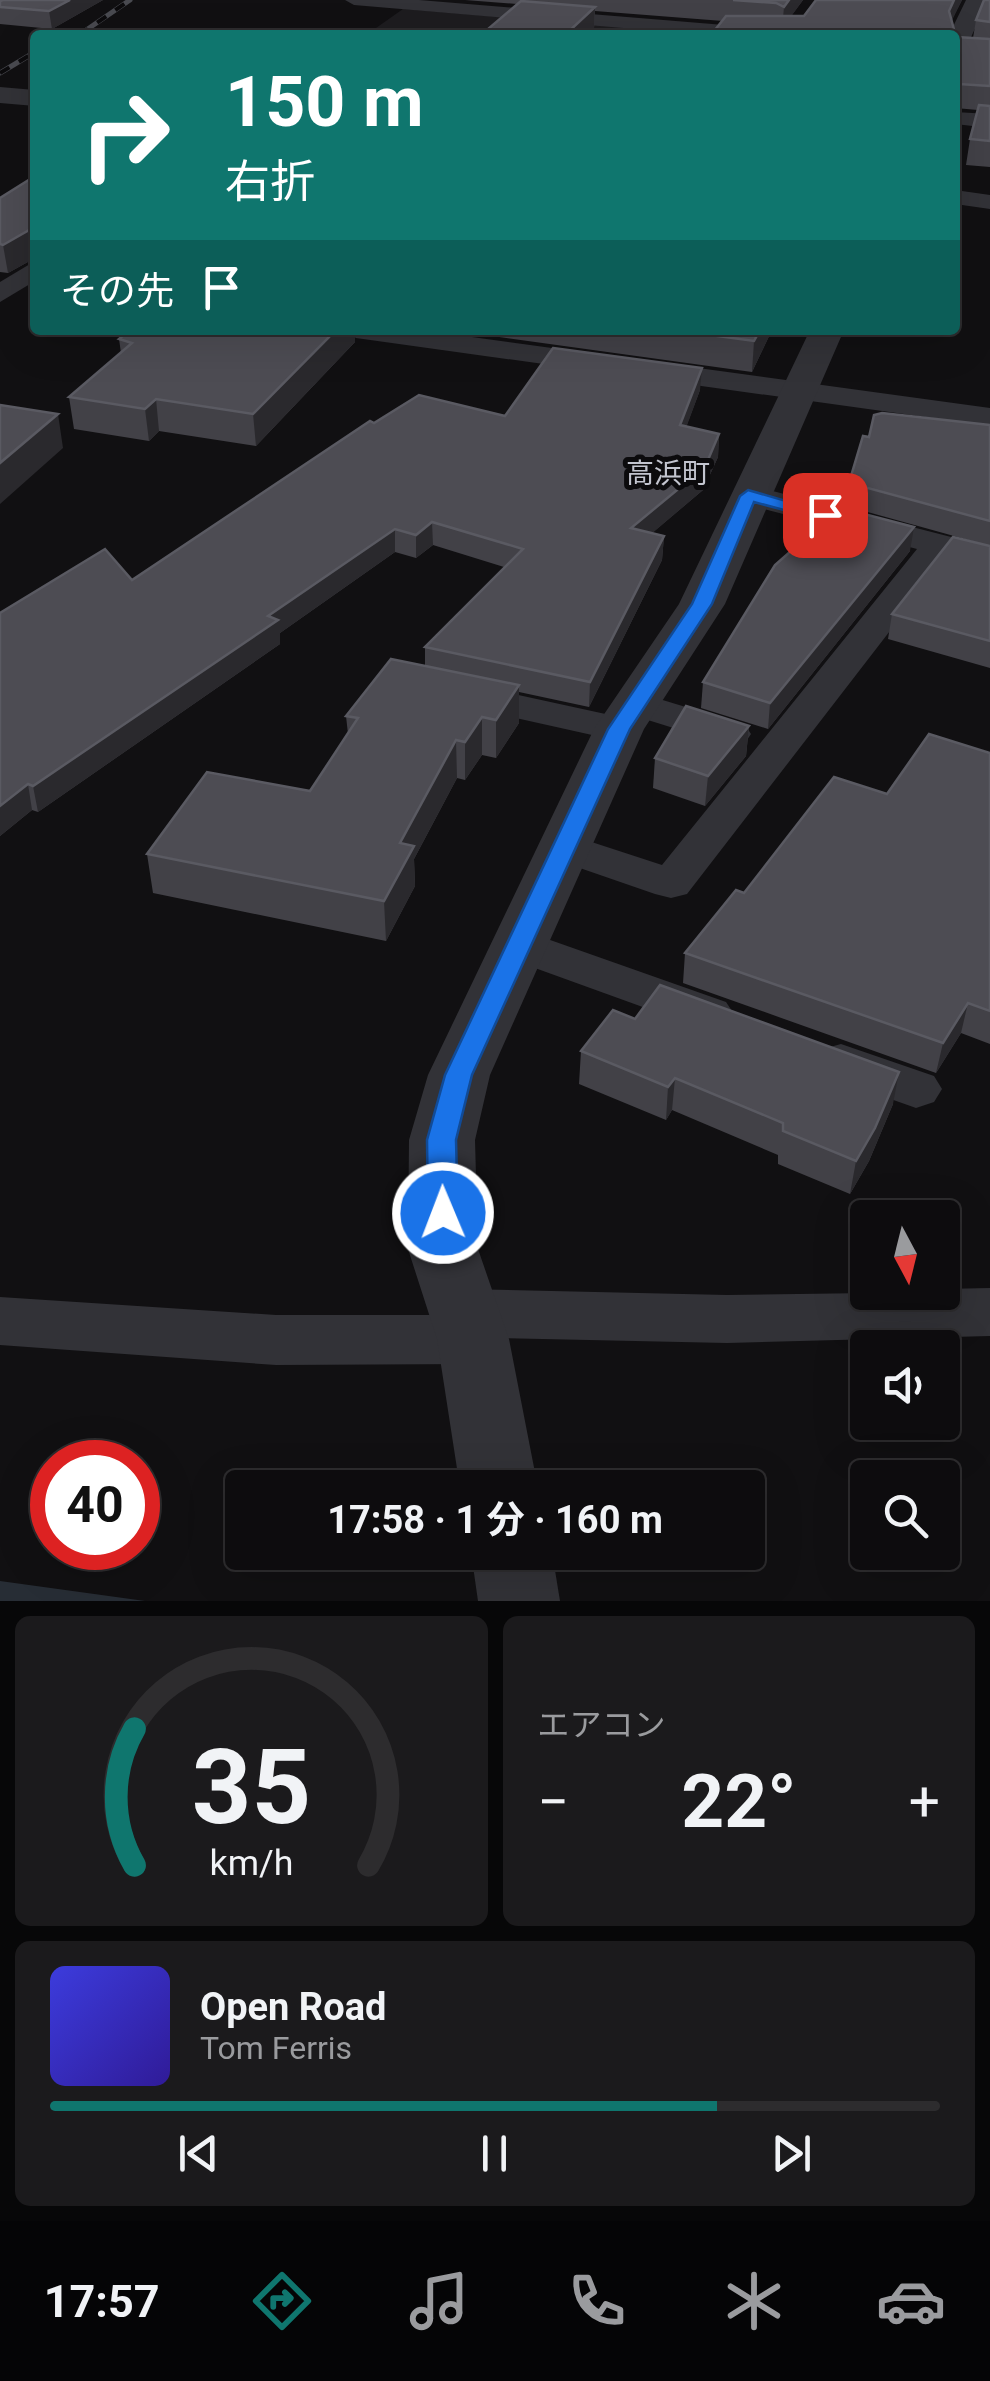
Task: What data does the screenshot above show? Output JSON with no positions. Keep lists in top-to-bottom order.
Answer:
{
  "districts": ["高浜町"],
  "north": "bottom",
  "page": {
    "turn": ["150 m", "右折"],
    "then": "その先",
    "limit": "40",
    "trip": "17:58 · 1 分 · 160 m",
    "tile": "エアコン",
    "heat": ["−", "22°", "+"],
    "song": ["Open Road", "Tom Ferris"],
    "tabs": "17:57",
    "gauge": ["35", "km/h"]
  }
}
